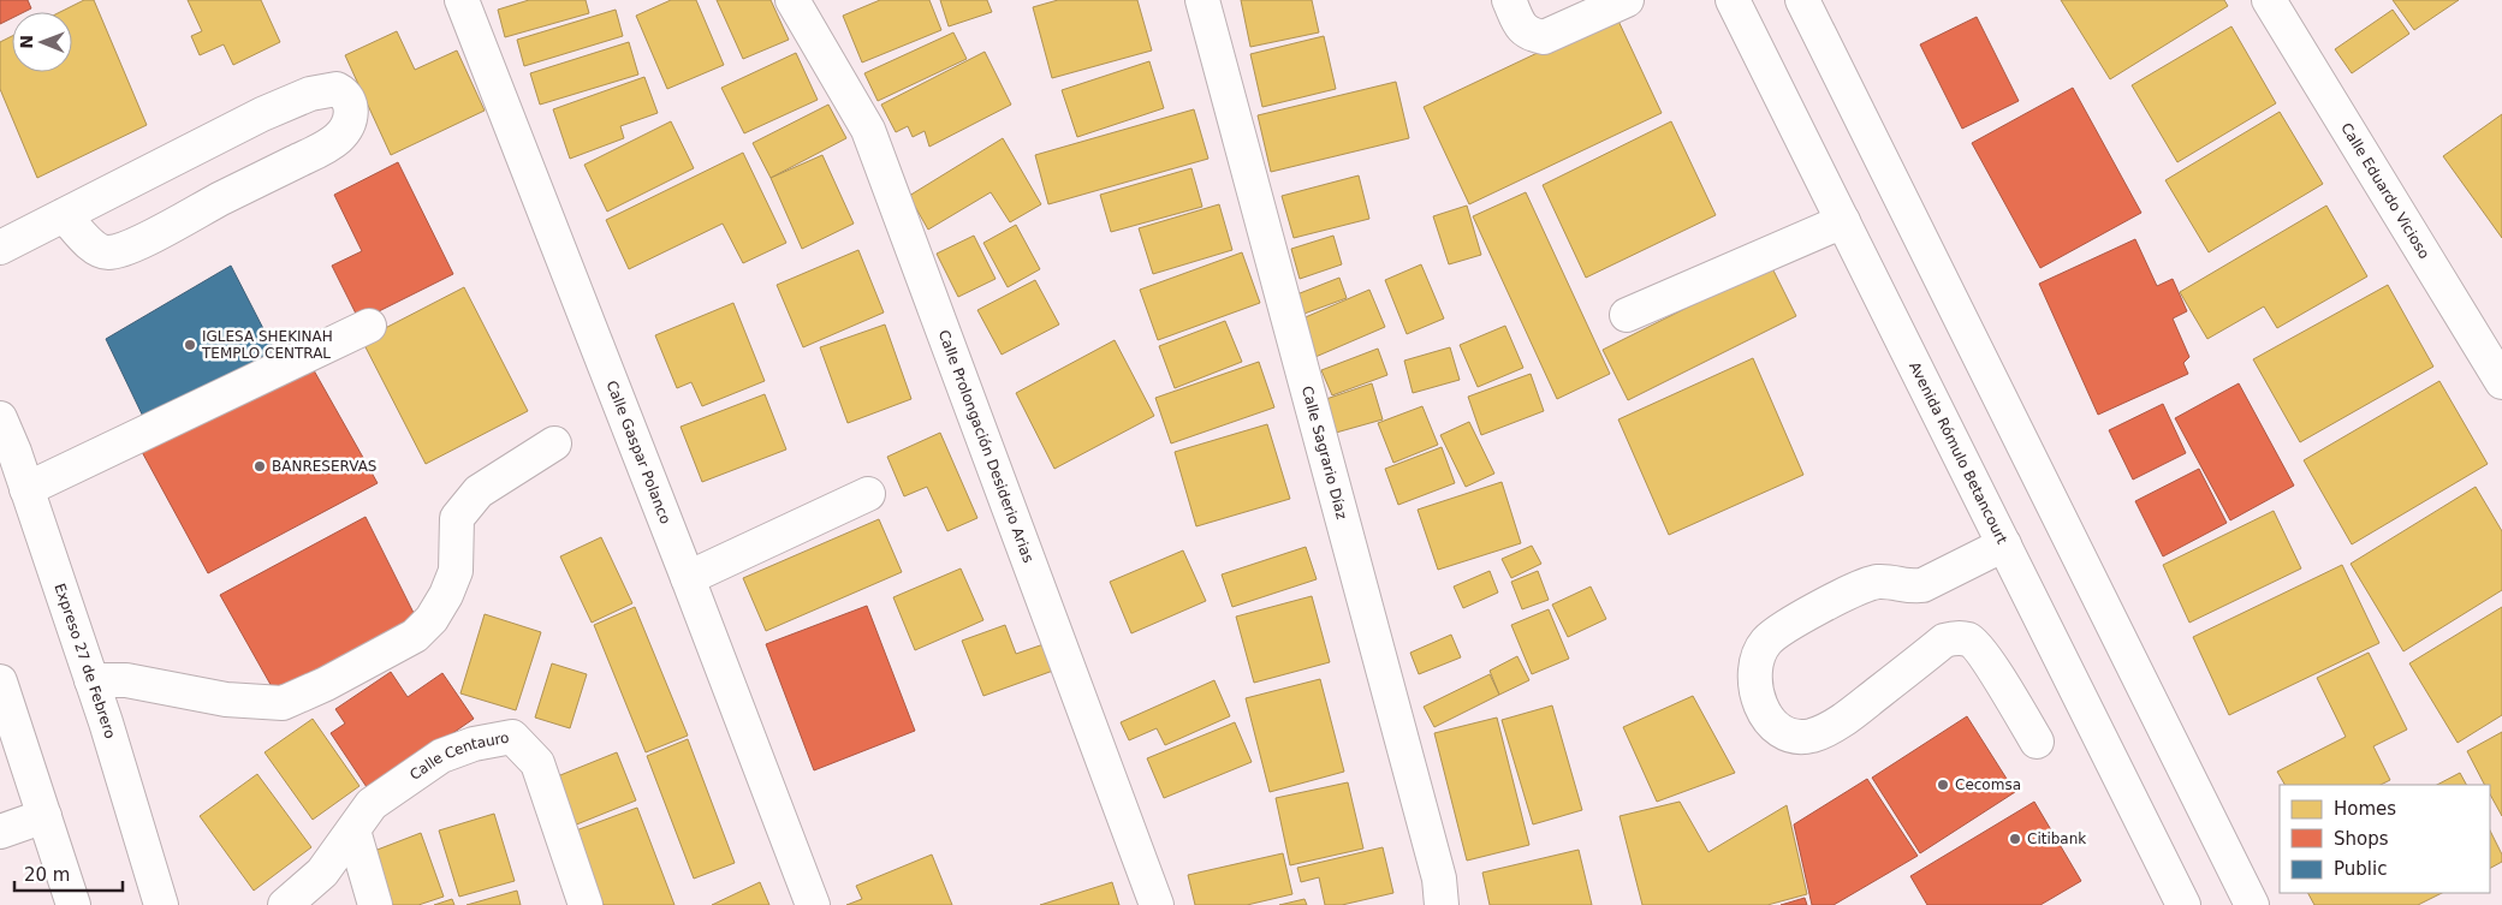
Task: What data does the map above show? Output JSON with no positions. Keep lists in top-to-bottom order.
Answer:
{
  "streets": {
    "main road": [
      "Calle Eduardo Vicioso",
      "Calle Prolongación Desiderio Arias",
      "Calle Gaspar Polanco",
      "Calle Sagrario Díaz",
      "Avenida Rómulo Betancourt",
      "Expreso 27 de Febrero",
      "Calle Centauro"
    ]
  },
  "places": [
    "IGLESA SHEKINAH TEMPLO CENTRAL",
    "BANRESERVAS",
    "Cecomsa",
    "Citibank"
  ],
  "legend": ["Homes", "Shops", "Public"],
  "scale_bar": "20 m",
  "north": "left"
}
